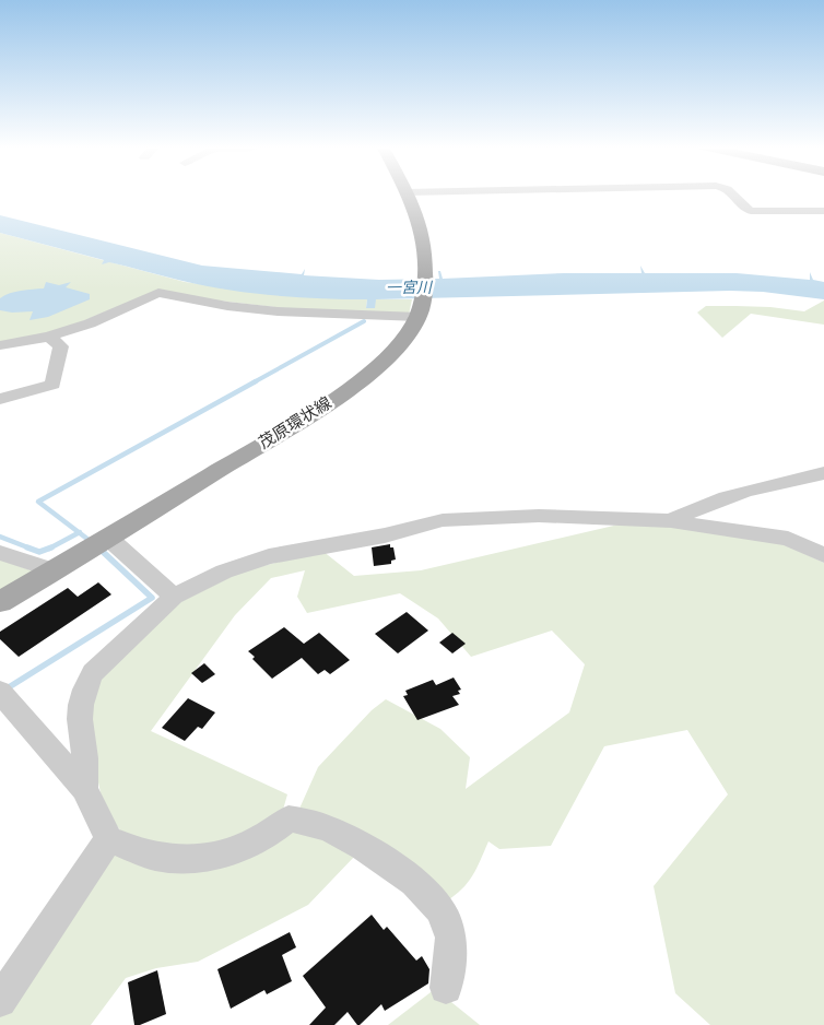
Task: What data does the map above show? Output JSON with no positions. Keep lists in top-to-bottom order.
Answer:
{
  "streets": {
    "main road": ["茂原環状線"]
  },
  "water": ["一宮川"]
}
